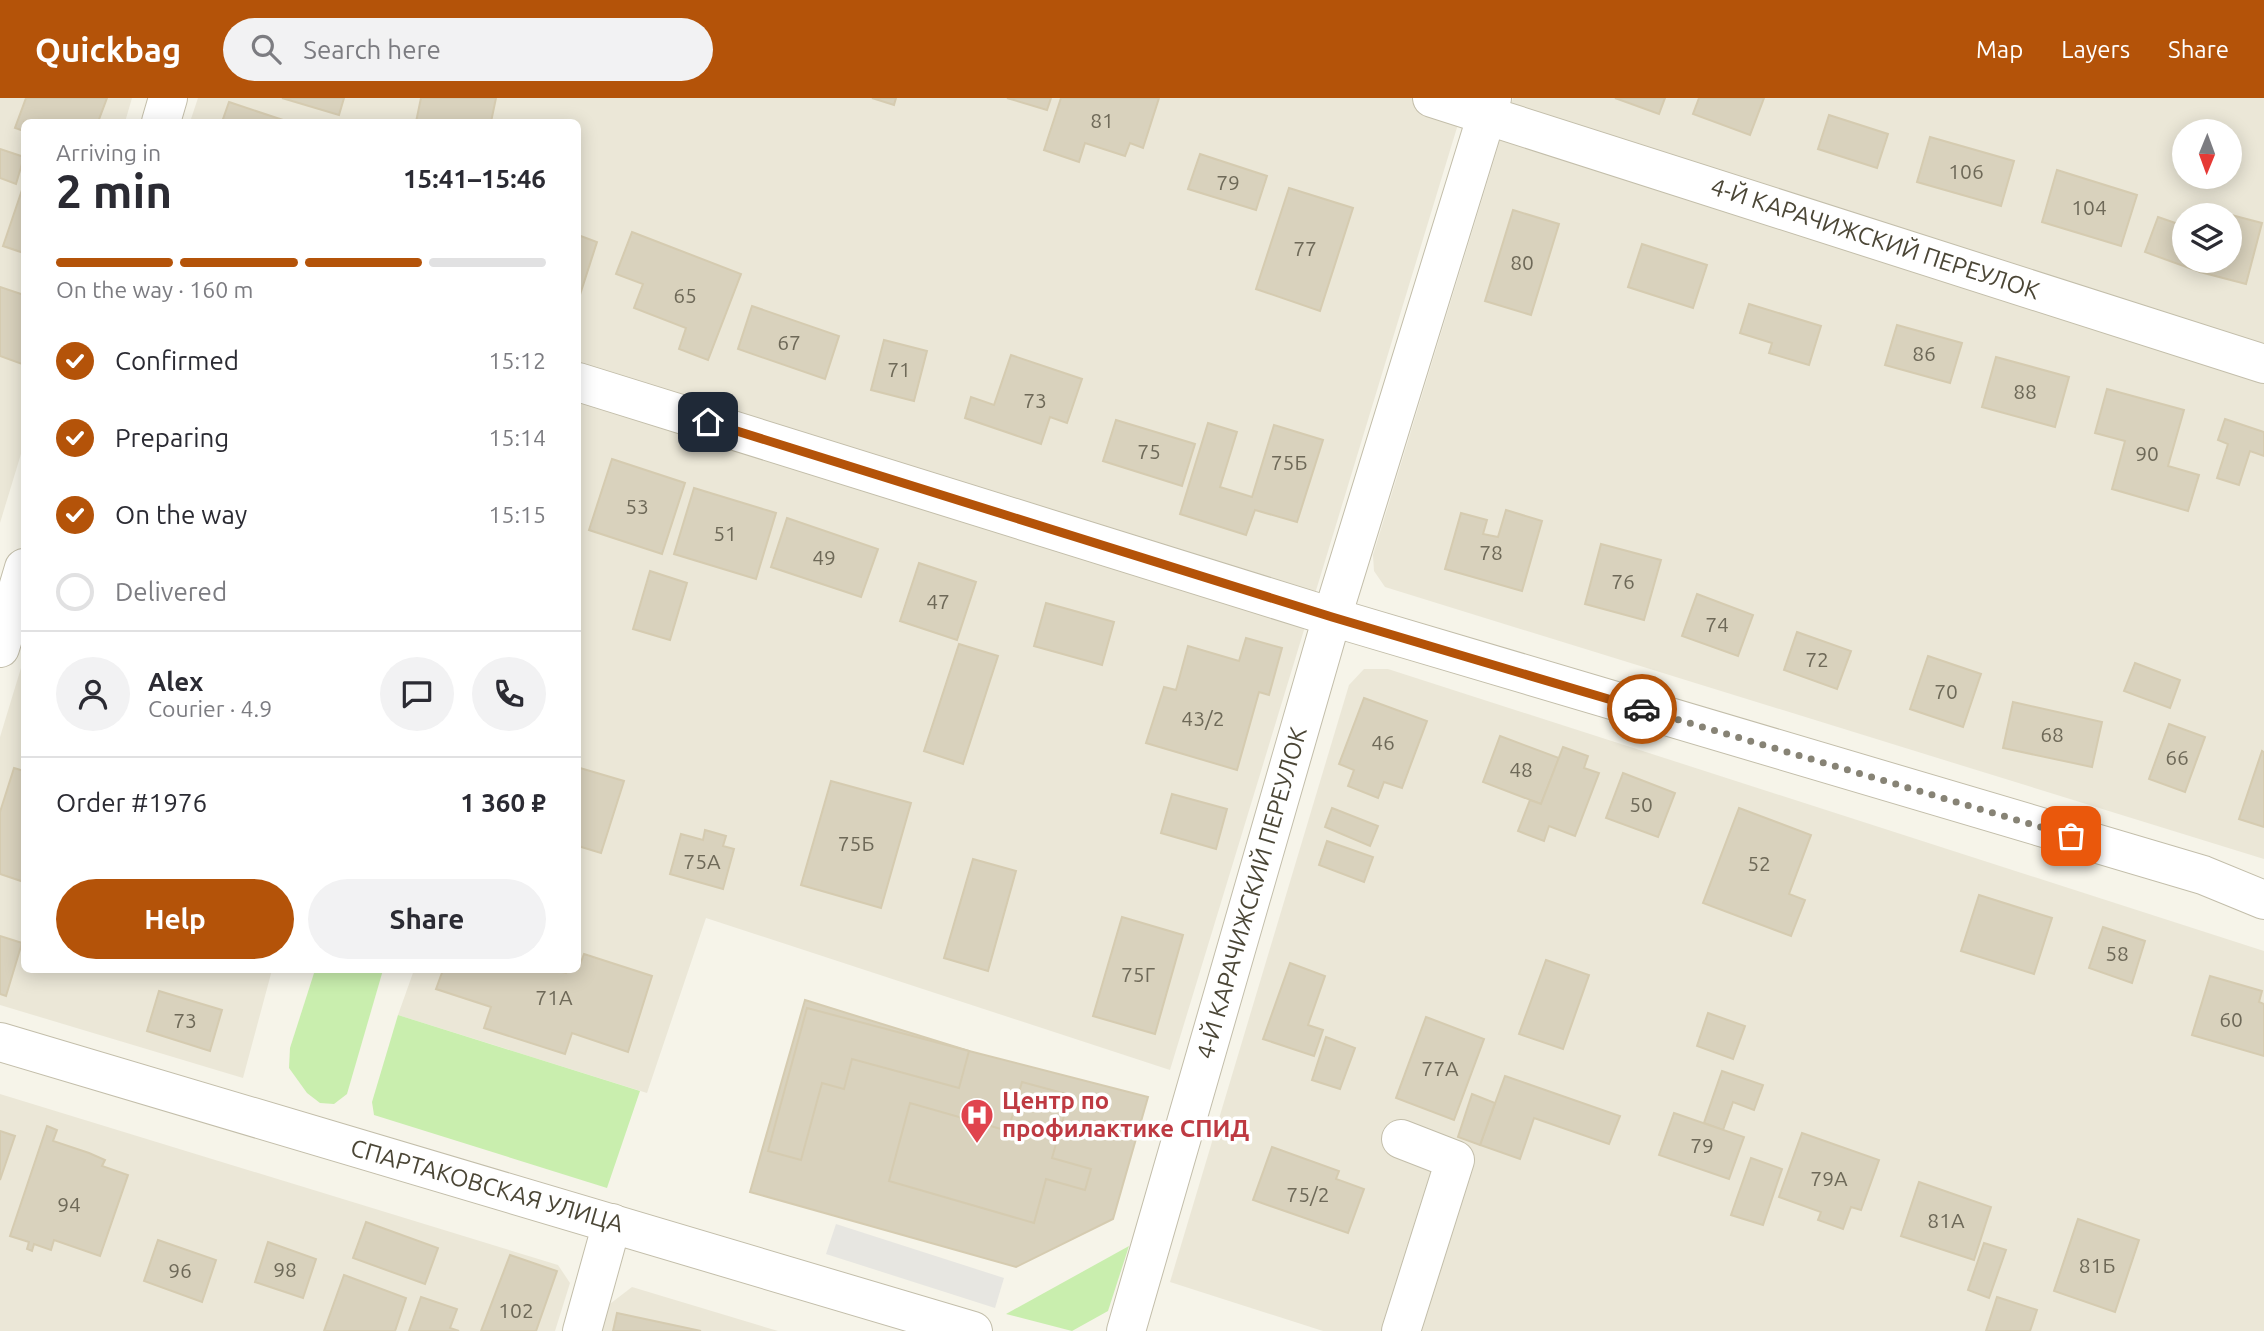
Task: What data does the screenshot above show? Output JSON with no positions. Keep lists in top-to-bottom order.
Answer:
{
  "streets": {
    "street": ["4-Й КАРАЧИЖСКИЙ ПЕРЕУЛОК", "СПАРТАКОВСКАЯ УЛИЦА"]
  },
  "places": {
    "hospital": ["Центр по профилактике СПИД"]
  },
  "house_numbers": [
    "81",
    "106",
    "79",
    "104",
    "77",
    "80",
    "65",
    "67",
    "86",
    "71",
    "88",
    "73",
    "75",
    "90",
    "75Б",
    "53",
    "51",
    "78",
    "49",
    "76",
    "47",
    "74",
    "72",
    "70",
    "43/2",
    "68",
    "46",
    "66",
    "48",
    "50",
    "75Б",
    "75А",
    "52",
    "58",
    "75Г",
    "71А",
    "60",
    "73",
    "77А",
    "79",
    "79А",
    "75/2",
    "94",
    "81А",
    "81Б",
    "98",
    "96",
    "102"
  ],
  "north": "bottom",
  "page": {
    "header": "Quickbag",
    "search": "Search here",
    "nav": ["Map", "Layers", "Share"],
    "heading": ["2 min", "Arriving in", "15:41–15:46"],
    "panel": [
      "Alex",
      "Courier · 4.9",
      "Order #1976",
      "1 360 ₽"
    ],
    "bar": "On the way · 160 m",
    "list": [
      ["Confirmed", "15:12"],
      ["Preparing", "15:14"],
      ["On the way", "15:15"],
      "Delivered"
    ],
    "buttons": ["Help", "Share"]
  }
}
